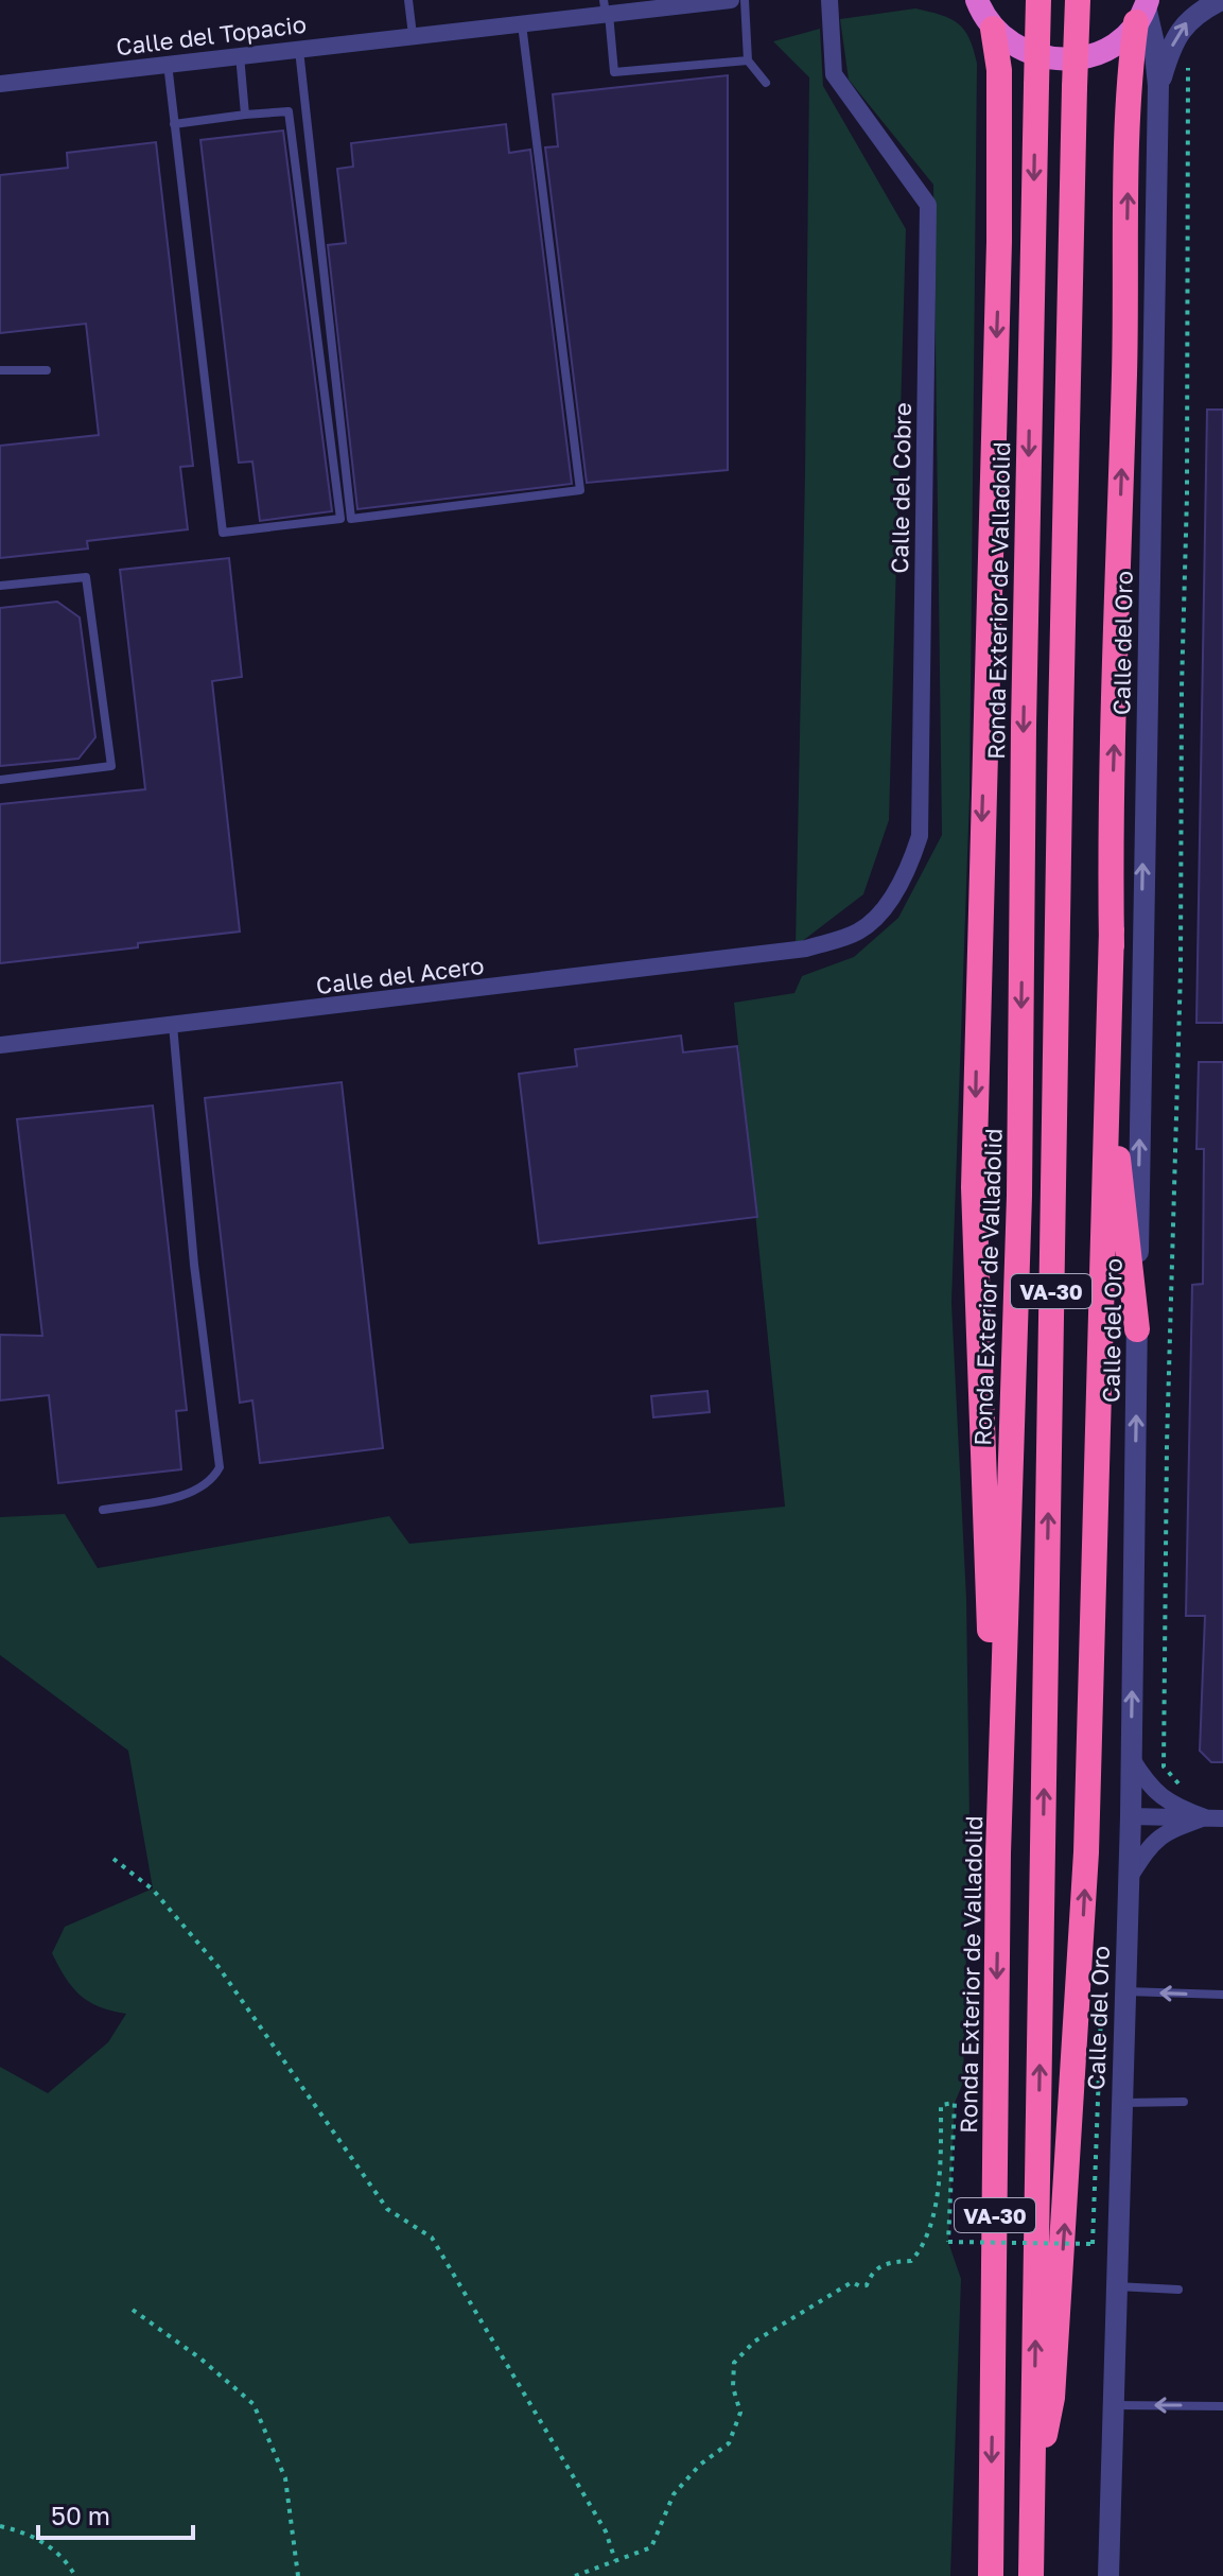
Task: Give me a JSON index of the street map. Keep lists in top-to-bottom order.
{
  "streets": {
    "highway": ["Ronda Exterior de Valladolid", "VA-30"],
    "street": [
      "Calle del Topacio",
      "Calle del Cobre",
      "Calle del Oro",
      "Calle del Acero"
    ]
  },
  "crossings": [
    ["Calle del Cobre", "Calle del Acero"]
  ],
  "one_way": ["Calle del Oro"],
  "scale_bar": "50 m"
}
